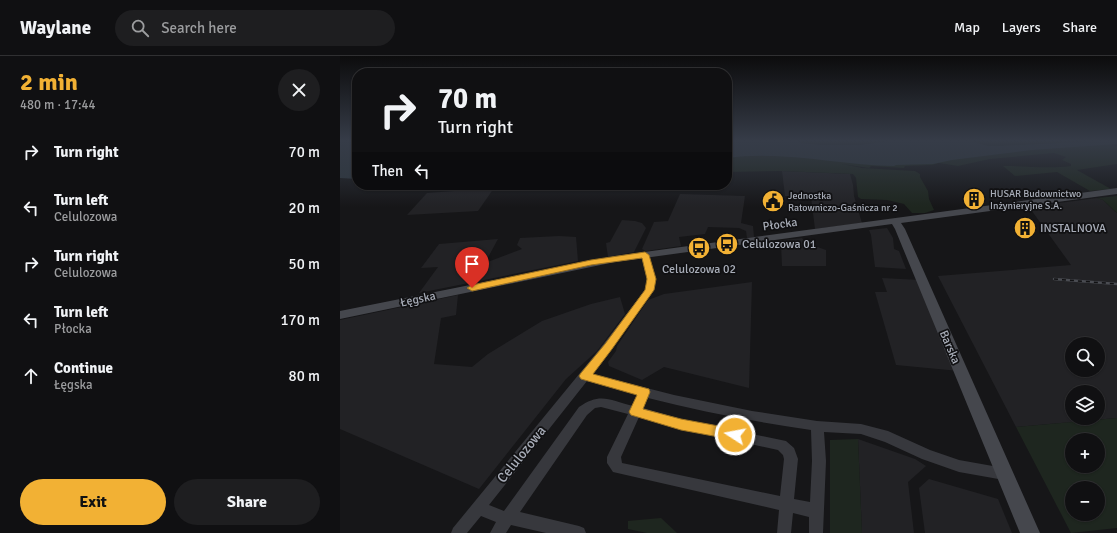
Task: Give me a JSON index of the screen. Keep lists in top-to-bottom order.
{
  "streets": {
    "street": [
      "Płocka",
      "Łęgska",
      "Barska",
      "Celulozowa"
    ]
  },
  "crossings": [
    ["Płocka", "Łęgska"],
    ["Płocka", "Barska"],
    ["Płocka", "Celulozowa"]
  ],
  "places": {
    "building": ["HUSAR Budownictwo Inżynieryjne S.A.", "INSTALNOVA"],
    "public building": ["Jednostka Ratowniczo-Gaśnicza nr 2"],
    "bus stop": ["Celulozowa 01", "Celulozowa 02"]
  },
  "page": {
    "header": "Waylane",
    "search": "Search here",
    "nav": ["Map", "Layers", "Share"],
    "heading": ["2 min", "480 m · 17:44"],
    "turn": ["70 m", "Turn right"],
    "list": [
      {
        "name": "Turn right",
        "value": "70 m"
      },
      {
        "name": "Turn left",
        "note": "Celulozowa",
        "value": "20 m"
      },
      {
        "name": "Turn right",
        "note": "Celulozowa",
        "value": "50 m"
      },
      {
        "name": "Turn left",
        "note": "Płocka",
        "value": "170 m"
      },
      {
        "name": "Continue",
        "note": "Łęgska",
        "value": "80 m"
      }
    ],
    "then": "Then",
    "map_buttons": ["+", "−"],
    "buttons": ["Exit", "Share"]
  }
}
